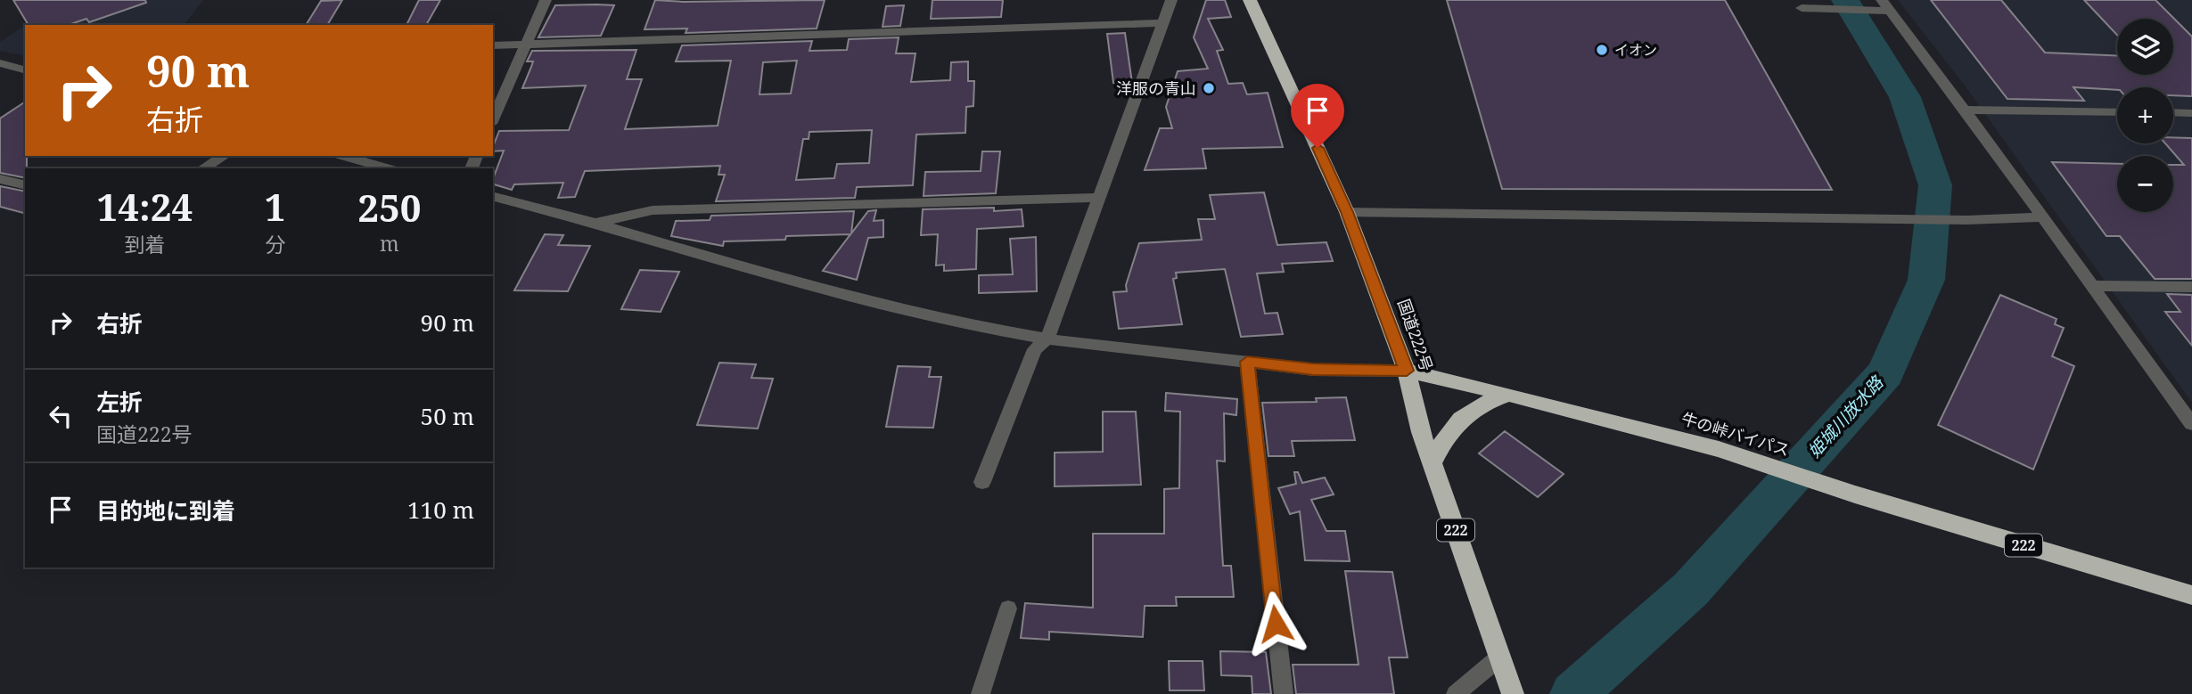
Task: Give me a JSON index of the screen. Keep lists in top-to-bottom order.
{
  "streets": {
    "highway": ["国道222号", "牛の峠バイパス", "222"]
  },
  "crossings": [
    ["国道222号", "牛の峠バイパス"]
  ],
  "water": ["姫城川放水路"],
  "places": ["イオン", "洋服の青山"],
  "page": {
    "map_buttons": ["+", "−"],
    "turn": ["90 m", "右折"],
    "eta": [
      "14:24",
      "到着",
      "1",
      "分",
      "250",
      "m"
    ],
    "list": [
      {
        "name": "右折",
        "value": "90 m"
      },
      {
        "name": "左折",
        "note": "国道222号",
        "value": "50 m"
      },
      {
        "name": "目的地に到着",
        "value": "110 m"
      }
    ]
  }
}
